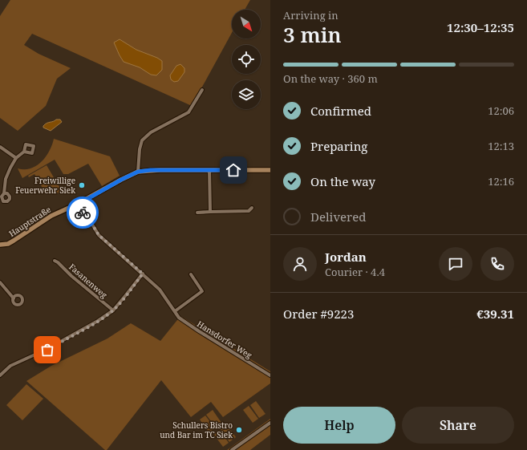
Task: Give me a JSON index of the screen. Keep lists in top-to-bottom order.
{
  "streets": {
    "street": ["Hauptstraße", "Fasanenweg", "Hansdorfer Weg"]
  },
  "crossings": [
    ["Hauptstraße", "Hansdorfer Weg"]
  ],
  "places": ["Freiwillige Feuerwehr Siek", "Schullers Bistro und Bar im TC Siek"],
  "north": "bottom right",
  "page": {
    "heading": ["3 min", "Arriving in", "12:30–12:35"],
    "panel": [
      "Jordan",
      "Courier · 4.4",
      "Order #9223",
      "€39.31"
    ],
    "bar": "On the way · 360 m",
    "list": [
      ["Confirmed", "12:06"],
      ["Preparing", "12:13"],
      ["On the way", "12:16"],
      "Delivered"
    ],
    "buttons": ["Help", "Share"]
  }
}
